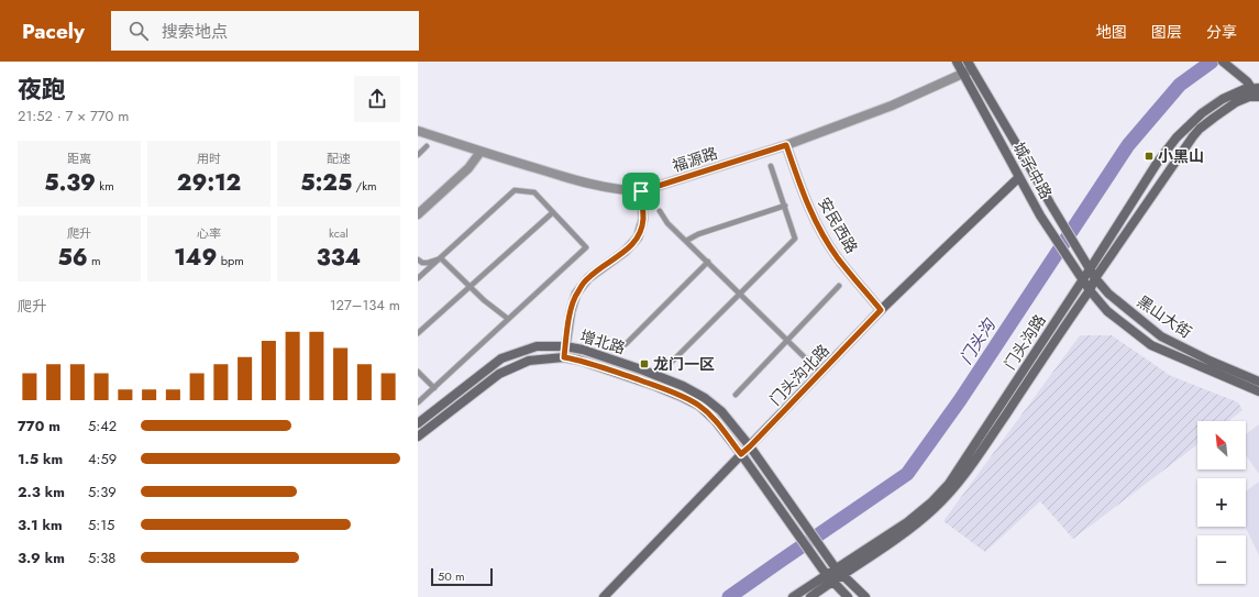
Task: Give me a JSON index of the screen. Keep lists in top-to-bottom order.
{
  "streets": {
    "street": [
      "福源路",
      "城子中路",
      "安民西路",
      "黑山大街",
      "增北路",
      "门头沟路",
      "门头沟北路"
    ]
  },
  "crossings": [
    ["福源路", "城子中路"],
    ["福源路", "安民西路"],
    ["城子中路", "黑山大街"],
    ["城子中路", "门头沟路"],
    ["城子中路", "门头沟北路"],
    ["安民西路", "门头沟北路"],
    ["黑山大街", "门头沟路"],
    ["增北路", "门头沟路"],
    ["增北路", "门头沟北路"]
  ],
  "water": ["门头沟"],
  "places": {
    "transit": ["小黑山", "龙门一区"]
  },
  "scale_bar": "50 m",
  "north": "top left",
  "page": {
    "header": "Pacely",
    "search": "搜索地点",
    "nav": ["地图", "图层", "分享"],
    "heading": ["夜跑", "21:52 · 7 × 770 m"],
    "stats": [
      ["距离", "5.39 km"],
      ["用时", "29:12"],
      ["配速", "5:25 /km"],
      ["爬升", "56 m"],
      ["心率", "149 bpm"],
      ["kcal", "334"]
    ],
    "chart": ["爬升", "127–134 m"],
    "list": [
      {
        "name": "770 m",
        "note": "5:42"
      },
      {
        "name": "1.5 km",
        "note": "4:59"
      },
      {
        "name": "2.3 km",
        "note": "5:39"
      },
      {
        "name": "3.1 km",
        "note": "5:15"
      },
      {
        "name": "3.9 km",
        "note": "5:38"
      }
    ],
    "map_buttons": ["+", "−"],
    "scale": "50 m"
  }
}
